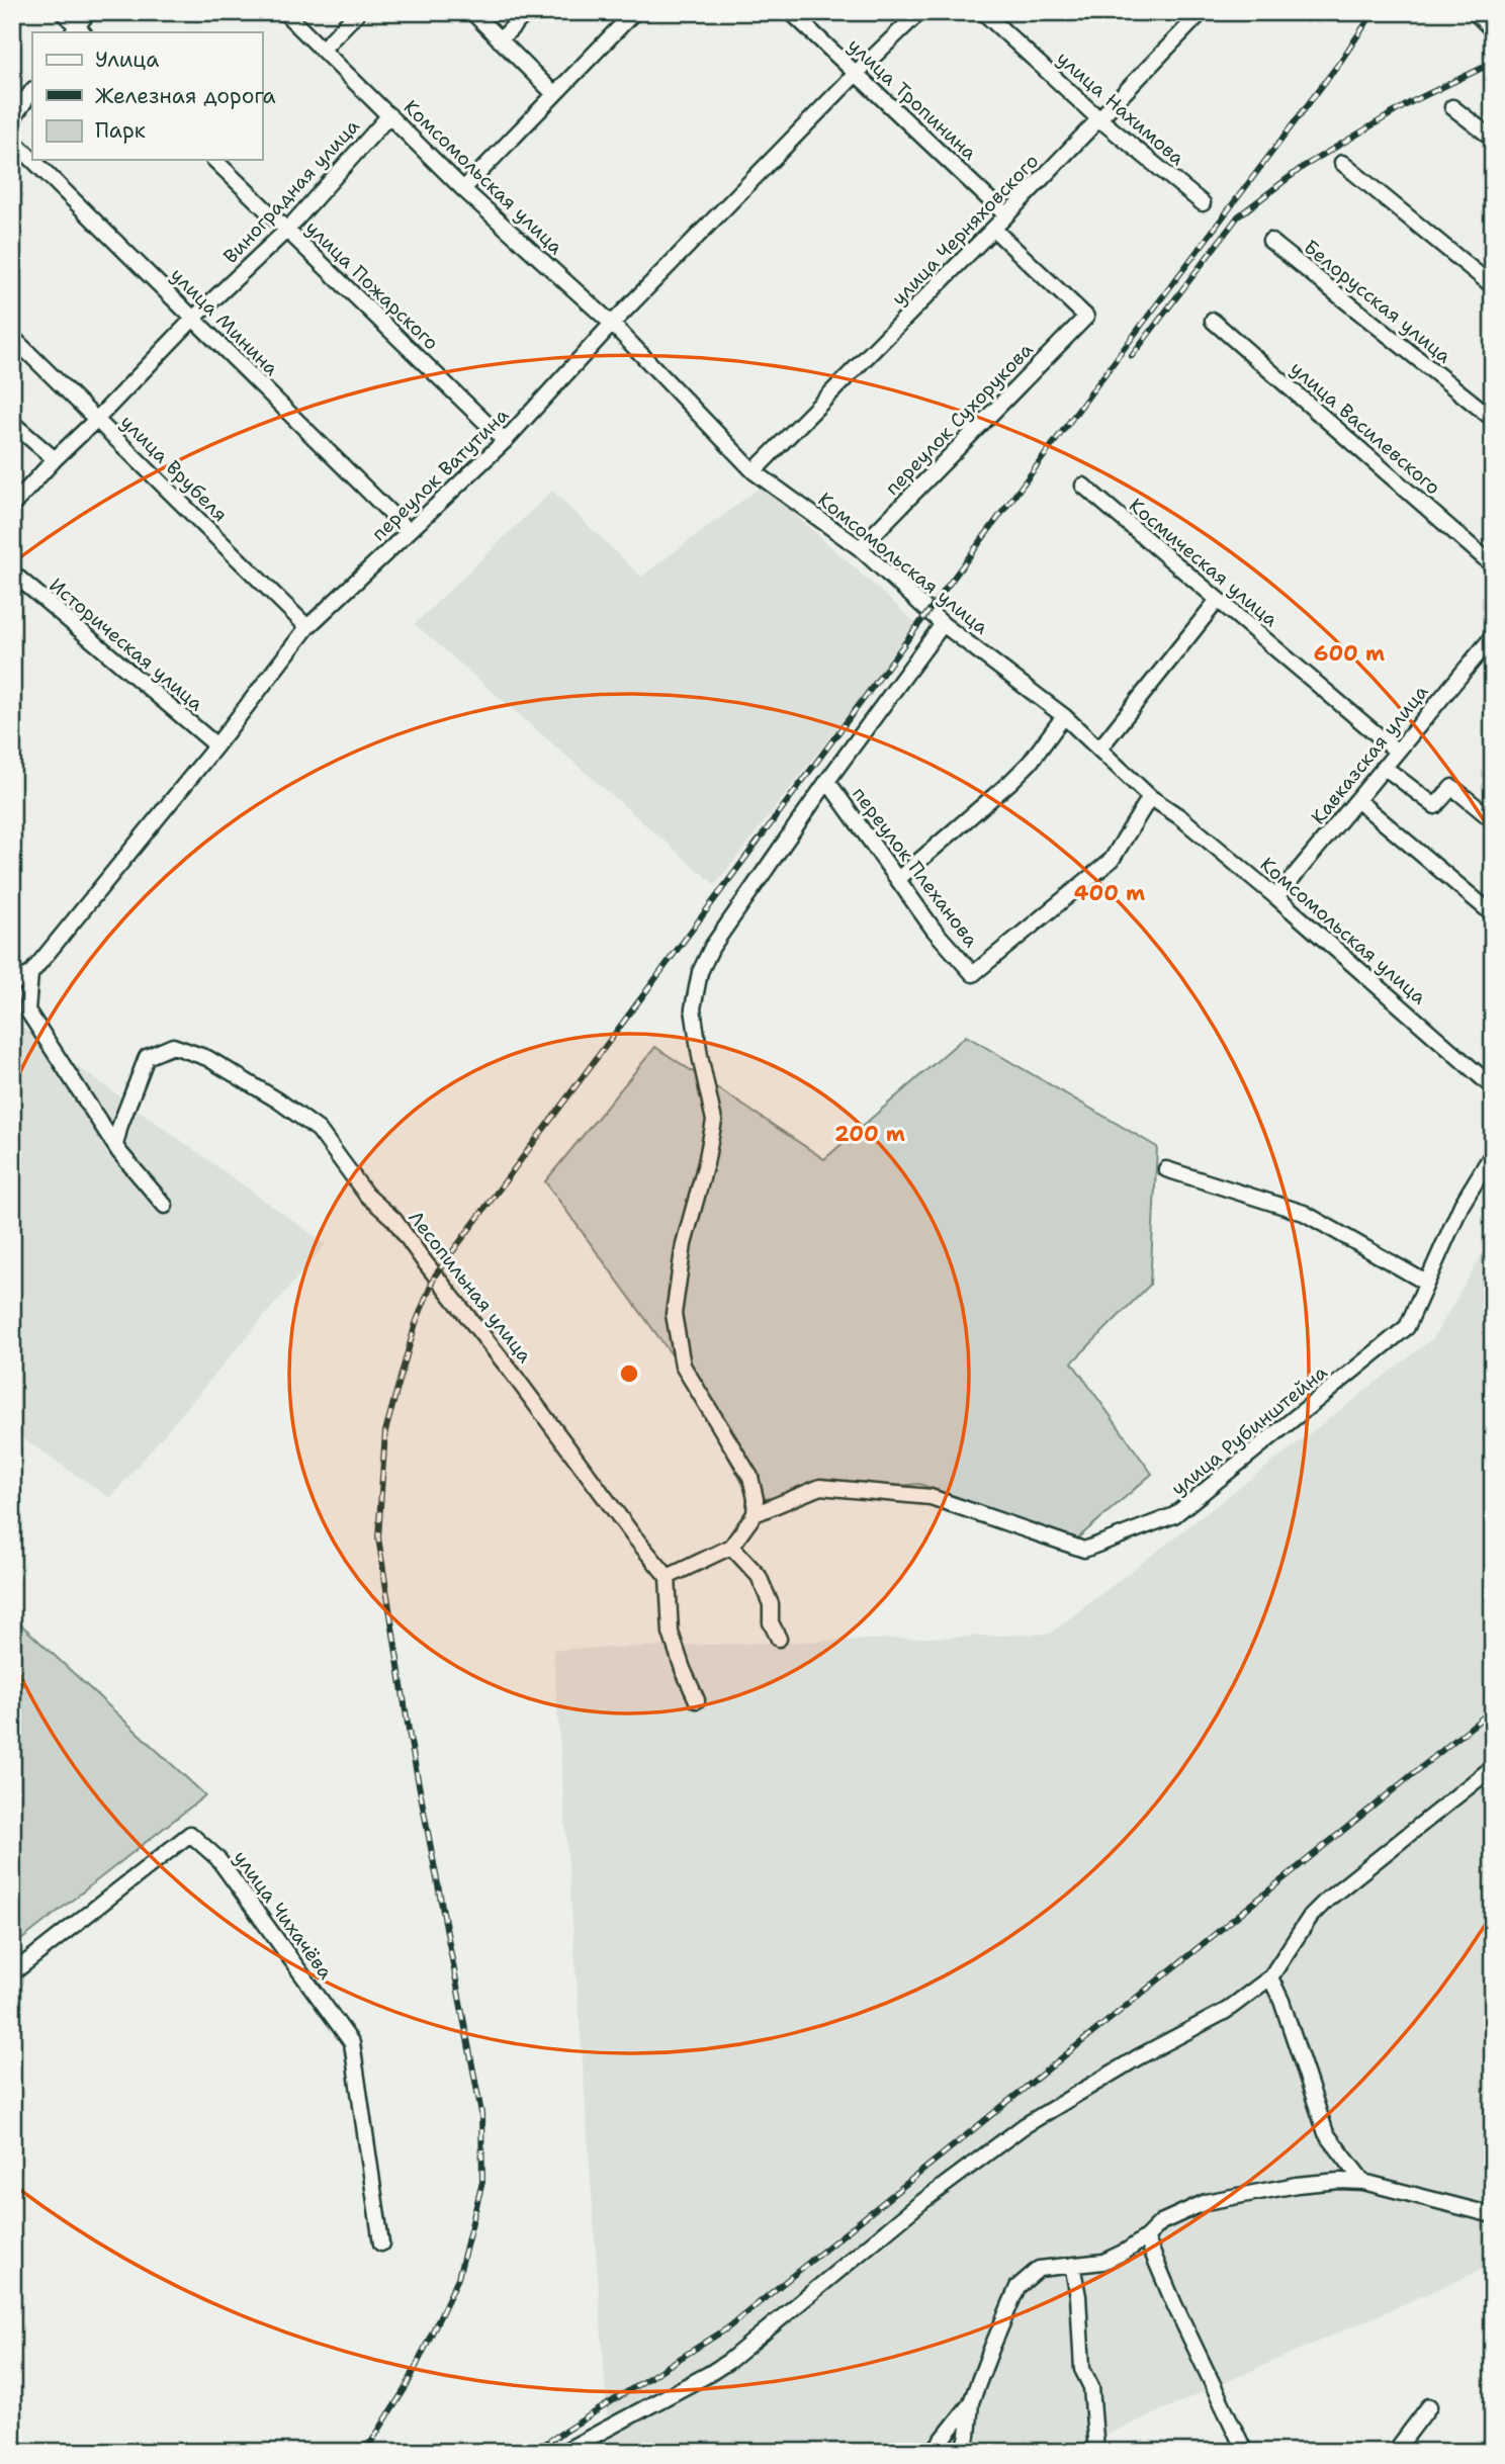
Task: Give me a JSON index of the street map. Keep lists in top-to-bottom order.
{
  "streets": {
    "street": [
      "улица Тропинина",
      "улица Нахимова",
      "Комсомольская улица",
      "Виноградная улица",
      "улица Черняховского",
      "улица Пожарского",
      "Белорусская улица",
      "улица Минина",
      "переулок Сухорукова",
      "улица Василевского",
      "улица Врубеля",
      "переулок Ватутина",
      "Космическая улица",
      "Историческая улица",
      "Кавказская улица",
      "переулок Плеханова",
      "Лесопильная улица",
      "улица Рубинштейна",
      "улица Чихачёва"
    ]
  },
  "crossings": [
    ["улица Тропинина", "улица Черняховского"],
    ["улица Тропинина", "переулок Ватутина"],
    ["улица Нахимова", "улица Черняховского"],
    ["Комсомольская улица", "Виноградная улица"],
    ["Комсомольская улица", "улица Черняховского"],
    ["Комсомольская улица", "переулок Сухорукова"],
    ["Комсомольская улица", "переулок Ватутина"],
    ["Комсомольская улица", "Кавказская улица"],
    ["Комсомольская улица", "переулок Плеханова"],
    ["Виноградная улица", "улица Пожарского"],
    ["Виноградная улица", "улица Минина"],
    ["Виноградная улица", "улица Врубеля"],
    ["улица Черняховского", "переулок Сухорукова"],
    ["улица Пожарского", "переулок Ватутина"],
    ["улица Минина", "переулок Ватутина"],
    ["улица Врубеля", "переулок Ватутина"],
    ["переулок Ватутина", "Историческая улица"],
    ["Космическая улица", "Кавказская улица"]
  ],
  "legend": ["Улица", "Железная дорога", "Парк"],
  "rings": ["600 m", "400 m", "200 m"]
}
